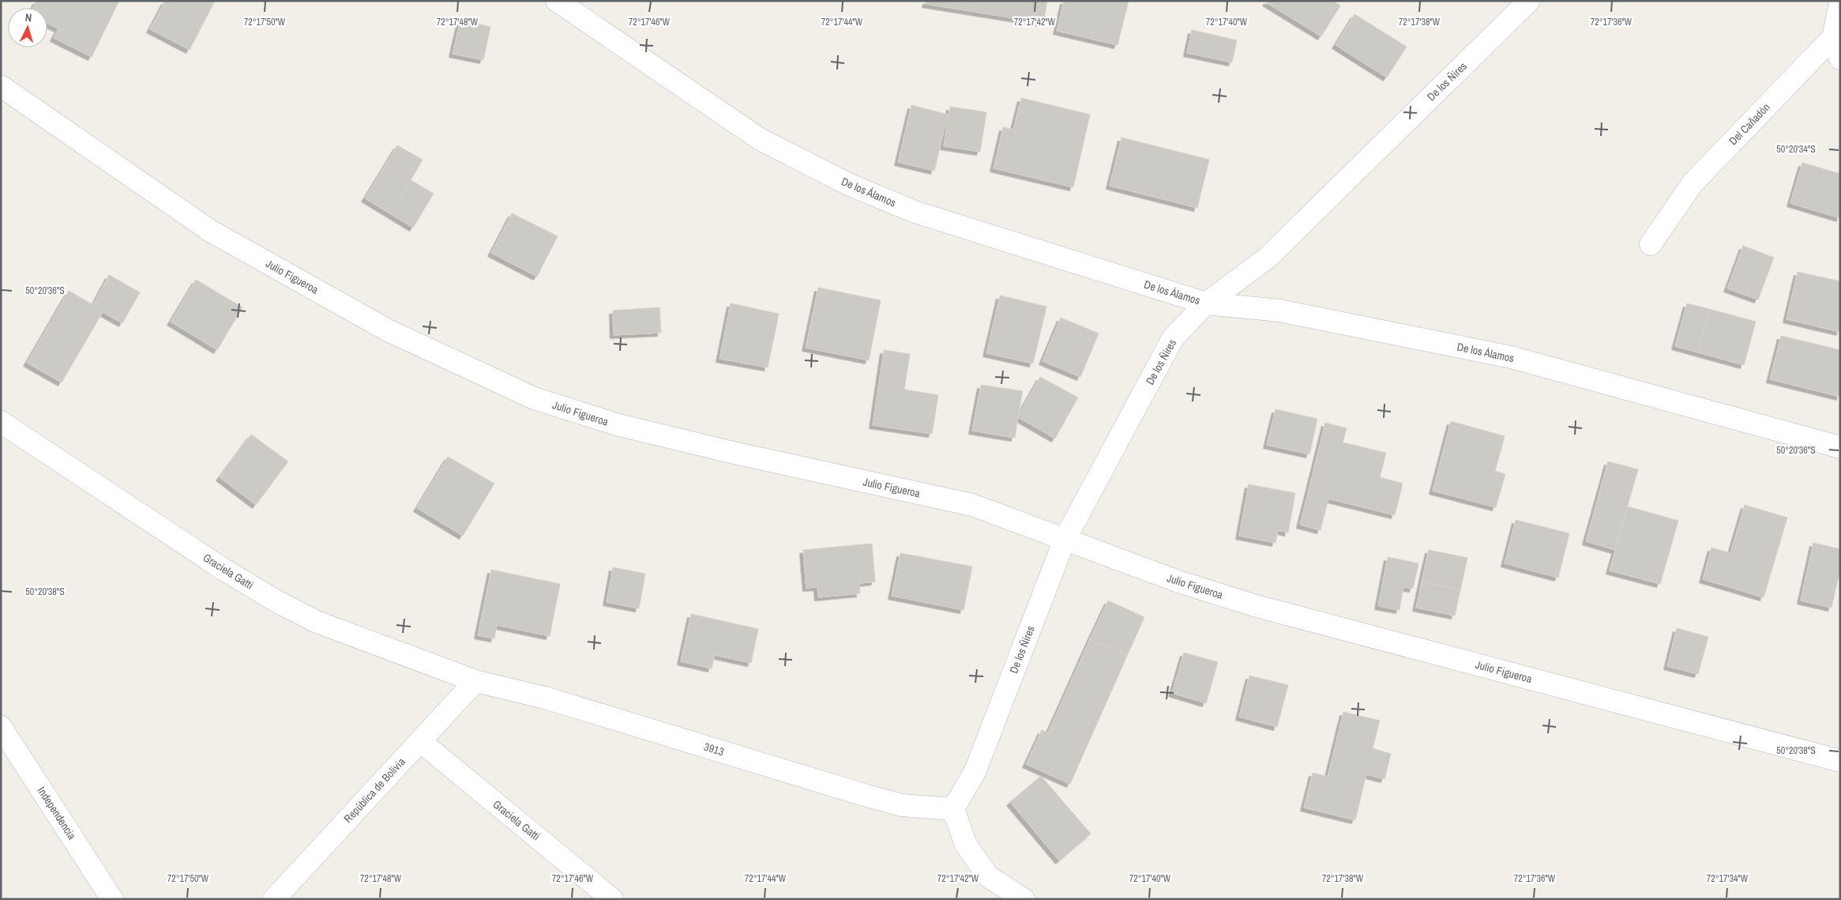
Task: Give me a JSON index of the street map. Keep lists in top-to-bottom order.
{
  "streets": {
    "street": [
      "De los Ñires",
      "Del Cañadón",
      "De los Álamos",
      "Julio Figueroa",
      "Graciela Gatti",
      "3913",
      "República de Bolivia",
      "Independencia"
    ]
  },
  "crossings": [
    ["De los Ñires", "De los Álamos"],
    ["De los Ñires", "Julio Figueroa"],
    ["De los Ñires", "3913"],
    ["Graciela Gatti", "3913"],
    ["Graciela Gatti", "República de Bolivia"],
    ["3913", "República de Bolivia"]
  ],
  "north": "top",
  "coordinates": [
    "72°17'50\"W",
    "72°17'48\"W",
    "72°17'46\"W",
    "72°17'44\"W",
    "72°17'42\"W",
    "72°17'40\"W",
    "72°17'38\"W",
    "72°17'36\"W",
    "50°20'34\"S",
    "50°20'36\"S",
    "50°20'38\"S",
    "72°17'34\"W"
  ]
}
